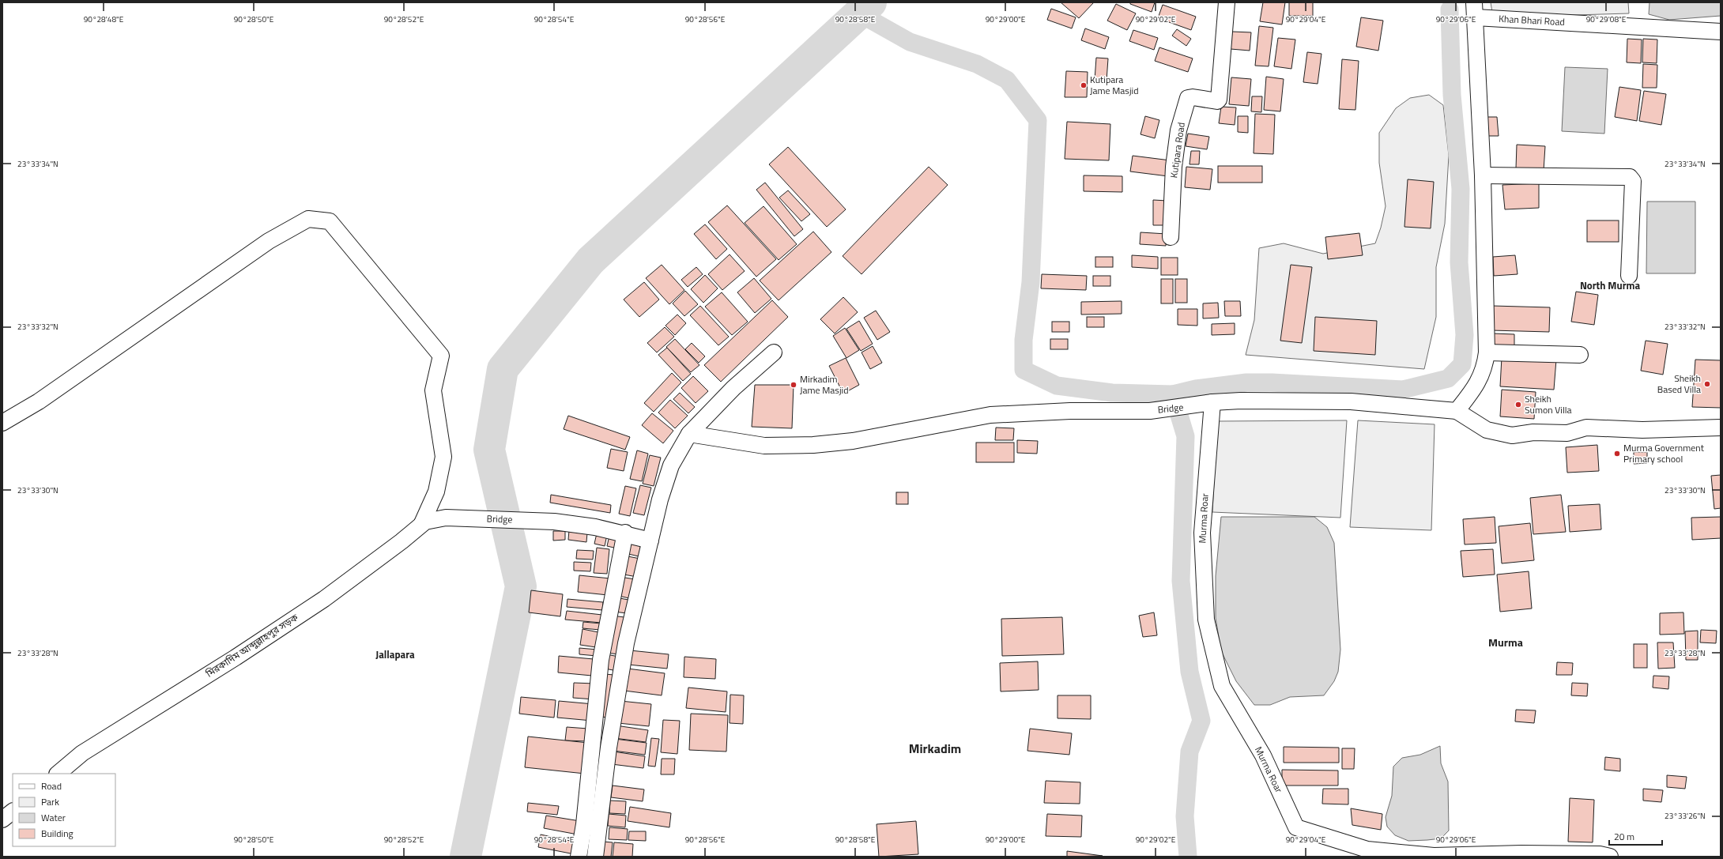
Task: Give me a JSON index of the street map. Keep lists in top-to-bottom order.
{
  "streets": {
    "street": [
      "Khan Bhari Road",
      "Kutipara Road",
      "Bridge",
      "Murma Roar",
      "মিরকাদিম আব্দুল্লাহপুর সড়ক"
    ]
  },
  "crossings": [
    ["Bridge", "Murma Roar"],
    ["Bridge", "মিরকাদিম আব্দুল্লাহপুর সড়ক"]
  ],
  "districts": [
    "North Murma",
    "Murma",
    "Jallapara",
    "Mirkadim"
  ],
  "places": [
    "Kutipara Jame Masjid",
    "Sheikh Based Villa",
    "Mirkadim Jame Masjid",
    "Sheikh Sumon Villa",
    "Murma Government Primary school"
  ],
  "legend": [
    "Road",
    "Park",
    "Water",
    "Building"
  ],
  "scale_bar": "20 m",
  "coordinates": [
    "90°28'48\"E",
    "90°28'50\"E",
    "90°28'52\"E",
    "90°28'54\"E",
    "90°28'56\"E",
    "90°28'58\"E",
    "90°29'00\"E",
    "90°29'02\"E",
    "90°29'04\"E",
    "90°29'06\"E",
    "90°29'08\"E",
    "23°33'34\"N",
    "23°33'32\"N",
    "23°33'30\"N",
    "23°33'28\"N",
    "23°33'26\"N"
  ]
}
